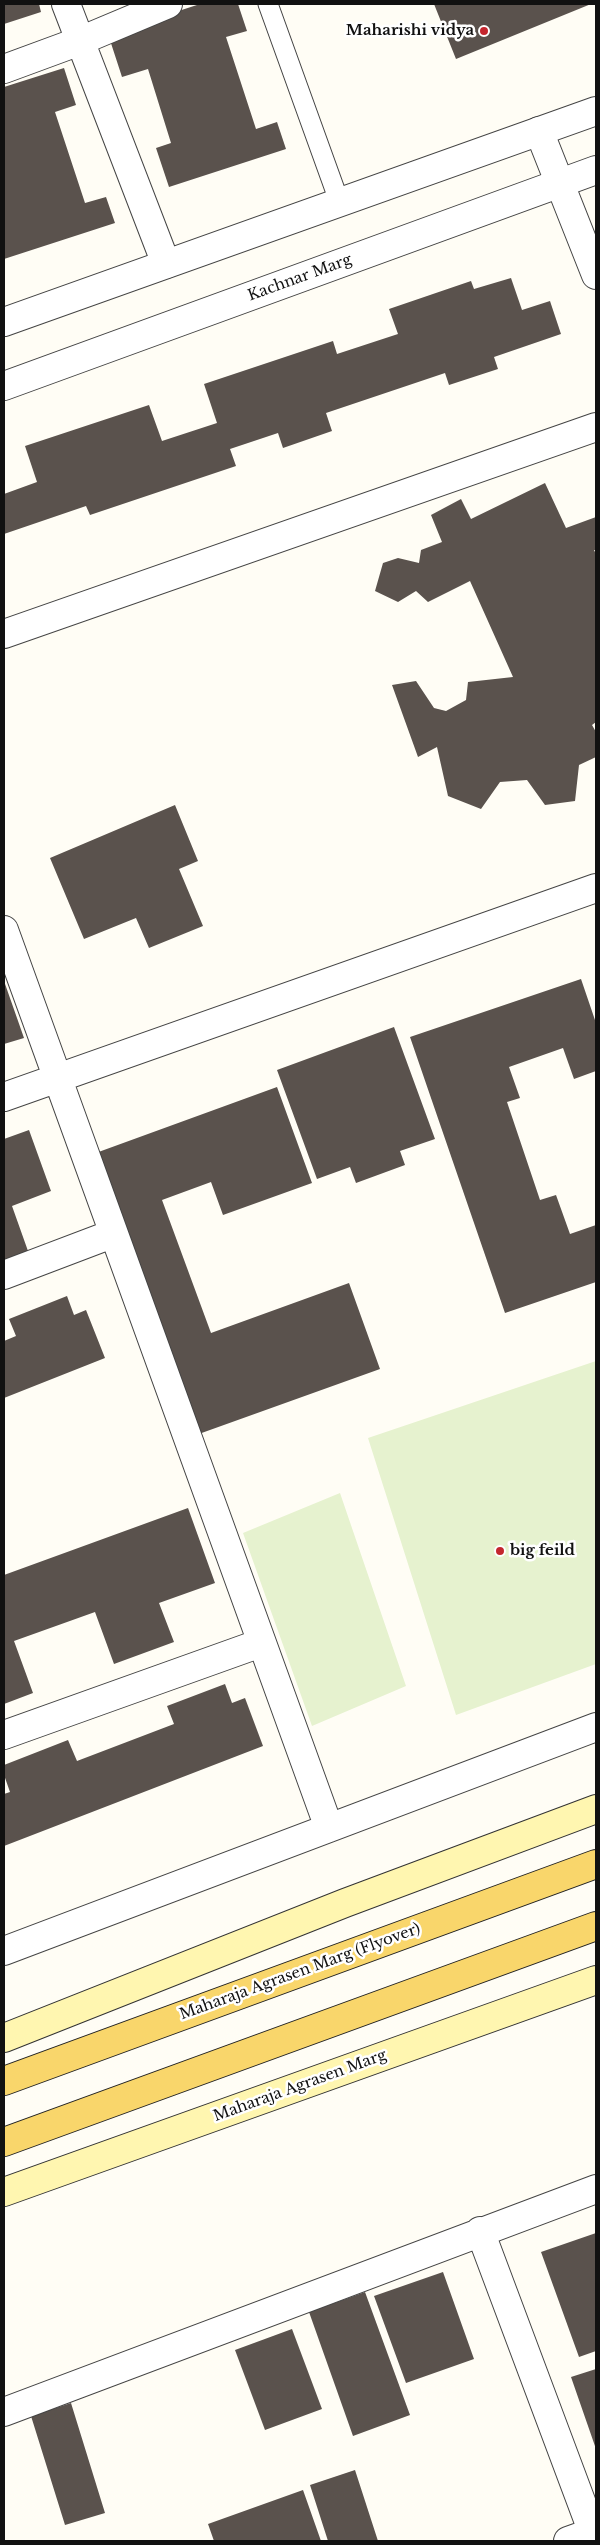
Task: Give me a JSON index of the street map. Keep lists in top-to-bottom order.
{
  "streets": {
    "main road": ["Maharaja Agrasen Marg (Flyover)", "Maharaja Agrasen Marg"],
    "street": ["Kachnar Marg"]
  },
  "places": ["Maharishi vidya", "big feild"]
}
